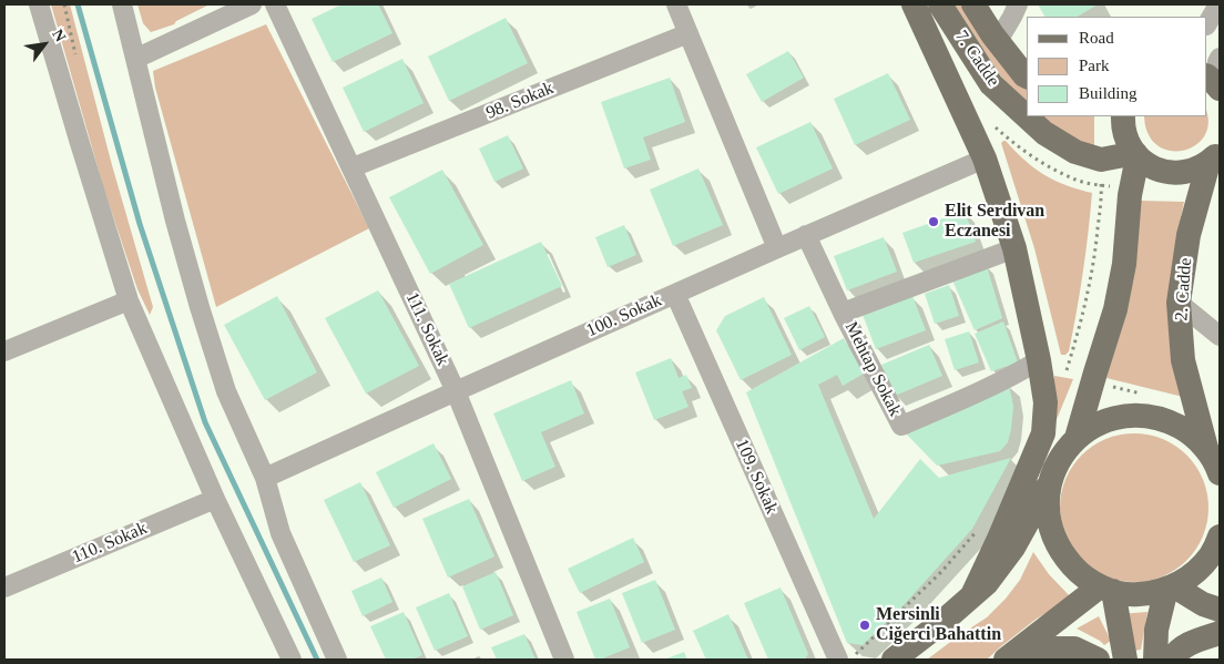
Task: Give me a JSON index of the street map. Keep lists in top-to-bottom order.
{
  "streets": {
    "main road": ["7. Cadde", "2. Cadde"],
    "street": [
      "98. Sokak",
      "100. Sokak",
      "111. Sokak",
      "Mehtap Sokak",
      "109. Sokak",
      "110. Sokak"
    ]
  },
  "crossings": [
    ["98. Sokak", "111. Sokak"],
    ["100. Sokak", "111. Sokak"],
    ["100. Sokak", "Mehtap Sokak"],
    ["100. Sokak", "109. Sokak"]
  ],
  "places": ["Elit Serdivan Eczanesi", "Mersinli Ciğerci Bahattin"],
  "legend": ["Road", "Park", "Building"],
  "north": "top right"
}
